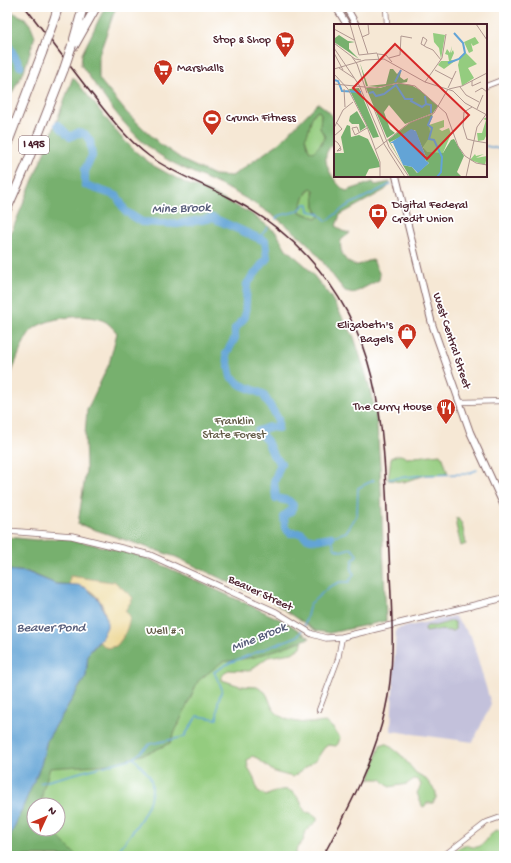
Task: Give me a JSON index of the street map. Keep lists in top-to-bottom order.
{
  "streets": {
    "highway": ["I 495"],
    "main road": ["West Central Street"],
    "street": ["Beaver Street"]
  },
  "water": ["Mine Brook", "Beaver Pond"],
  "parks": ["Franklin State Forest", "Well # 1"],
  "places": {
    "supermarket": ["Stop & Shop", "Marshalls"],
    "sports": ["Crunch Fitness"],
    "bank": ["Digital Federal Credit Union"],
    "shop": ["Elizabeth's Bagels"],
    "restaurant": ["The Curry House"]
  },
  "north": "top right"
}
